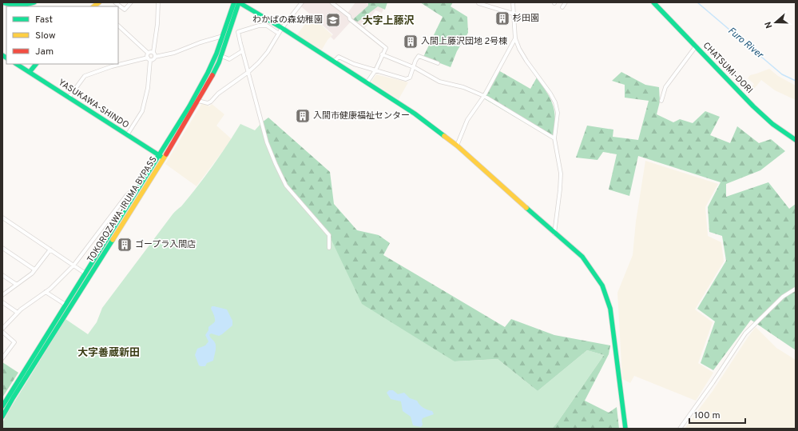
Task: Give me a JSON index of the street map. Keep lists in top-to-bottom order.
{
  "streets": {
    "main road": ["CHATSUMI-DORI", "YASUKAWA-SHINDO", "TOKOROZAWA-IRUMA BYPASS"]
  },
  "crossings": [
    ["YASUKAWA-SHINDO", "TOKOROZAWA-IRUMA BYPASS"]
  ],
  "districts": ["大字上藤沢", "大字善蔵新田"],
  "water": ["Furo River"],
  "places": {
    "building": [
      "杉田園",
      "入間上藤沢団地 2号棟",
      "入間市健康福祉センター",
      "ゴープラ入間店"
    ],
    "school or university": ["わかばの森幼稚園"]
  },
  "legend": ["Fast", "Slow", "Jam"],
  "scale_bar": "100 m",
  "north": "left"
}
